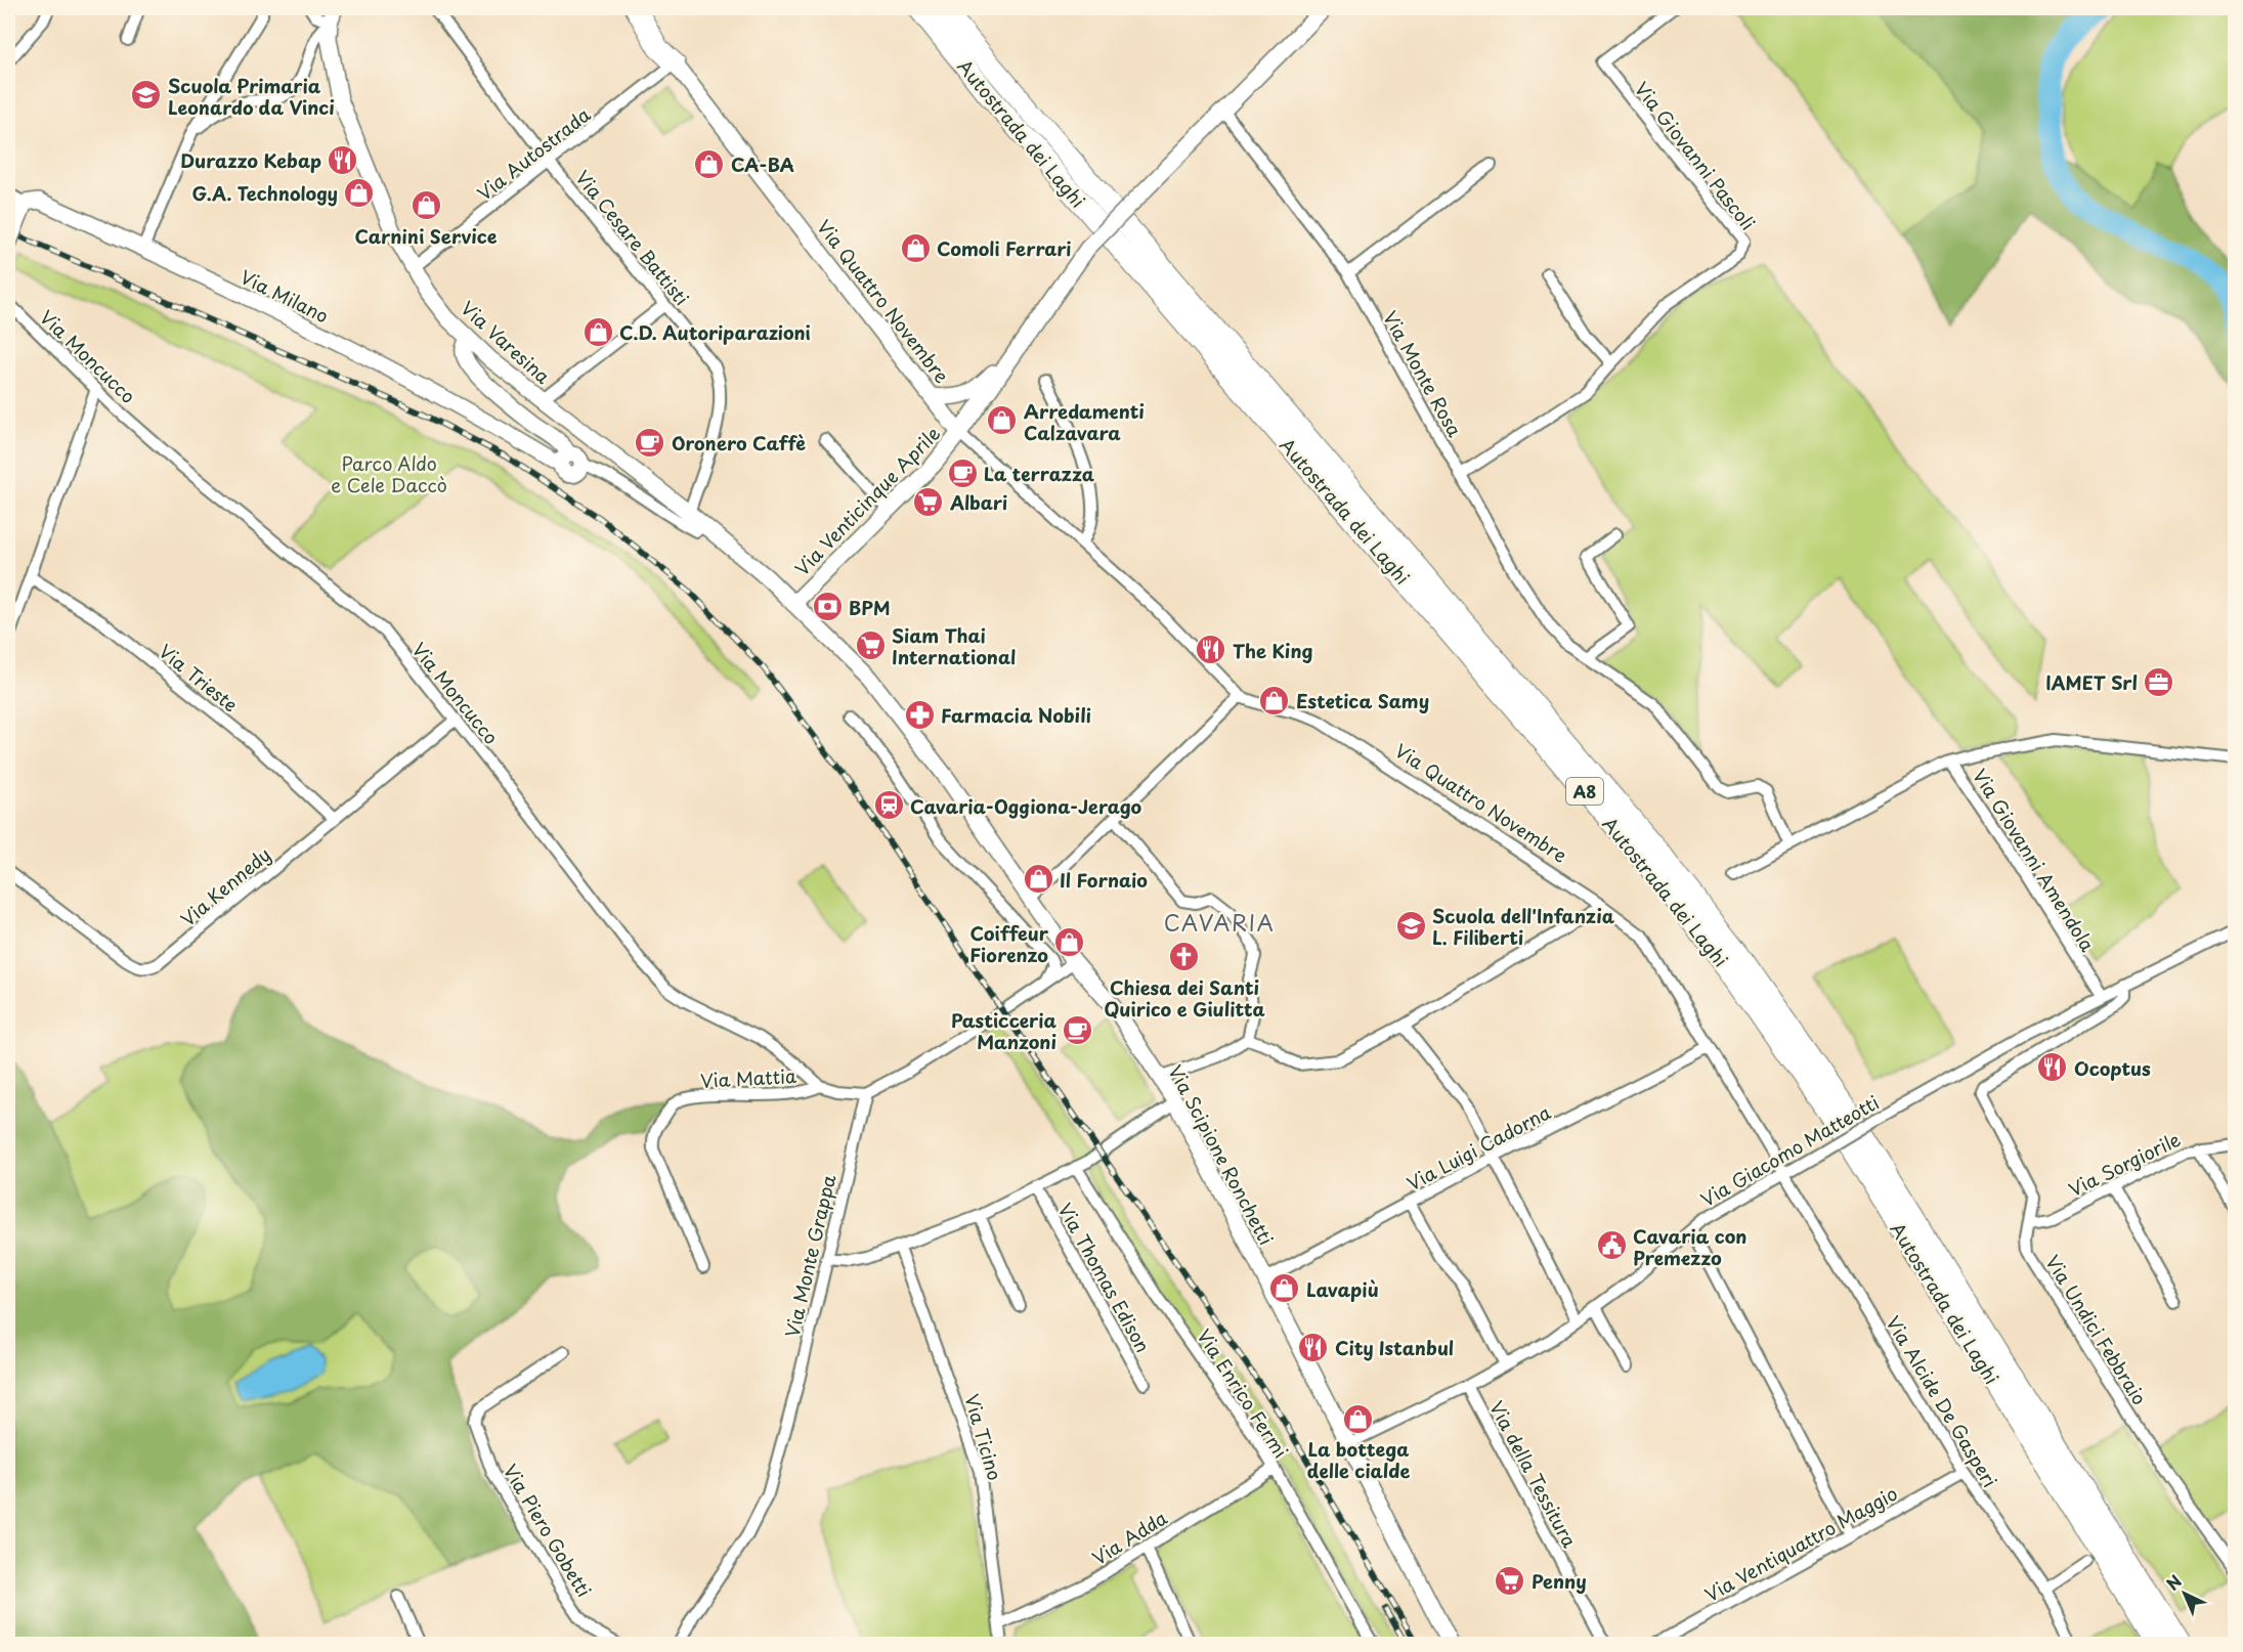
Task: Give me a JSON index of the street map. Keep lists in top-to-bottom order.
{
  "streets": {
    "highway": ["Autostrada dei Laghi", "A8"],
    "main road": [
      "Via Milano",
      "Via Quattro Novembre",
      "Via Varesina",
      "Via Venticinque Aprile",
      "Via Scipione Ronchetti"
    ],
    "street": [
      "Via Autostrada",
      "Via Giovanni Pascoli",
      "Via Cesare Battisti",
      "Via Moncucco",
      "Via Monte Rosa",
      "Via Trieste",
      "Via Giovanni Amendola",
      "Via Kennedy",
      "Via Mattia",
      "Via Luigi Cadorna",
      "Via Giacomo Matteotti",
      "Via Sorgiorile",
      "Via Monte Grappa",
      "Via Thomas Edison",
      "Via Undici Febbraio",
      "Via Enrico Fermi",
      "Via Alcide De Gasperi",
      "Via Ticino",
      "Via della Tessitura",
      "Via Piero Gobetti",
      "Via Adda",
      "Via Ventiquattro Maggio"
    ]
  },
  "crossings": [
    ["Via Autostrada", "Via Cesare Battisti"],
    ["Via Autostrada", "Via Quattro Novembre"],
    ["Via Autostrada", "Via Varesina"],
    ["Via Giovanni Pascoli", "Via Monte Rosa"],
    ["Via Cesare Battisti", "Via Varesina"],
    ["Via Cesare Battisti", "Via Scipione Ronchetti"],
    ["Via Milano", "Via Varesina"],
    ["Via Quattro Novembre", "Via Venticinque Aprile"],
    ["Via Quattro Novembre", "Via Luigi Cadorna"],
    ["Via Quattro Novembre", "Via Giacomo Matteotti"],
    ["Via Quattro Novembre", "Via Alcide De Gasperi"],
    ["Via Varesina", "Via Scipione Ronchetti"],
    ["Via Moncucco", "Via Kennedy"],
    ["Via Moncucco", "Via Mattia"],
    ["Via Moncucco", "Via Monte Grappa"],
    ["Via Monte Rosa", "Via Venticinque Aprile"],
    ["Via Monte Rosa", "Via Giovanni Amendola"],
    ["Via Venticinque Aprile", "Via Scipione Ronchetti"],
    ["Via Trieste", "Via Kennedy"],
    ["Via Giovanni Amendola", "Via Giacomo Matteotti"],
    ["Via Luigi Cadorna", "Via Scipione Ronchetti"],
    ["Via Giacomo Matteotti", "Via Scipione Ronchetti"],
    ["Via Giacomo Matteotti", "Via Undici Febbraio"],
    ["Via Giacomo Matteotti", "Via Alcide De Gasperi"],
    ["Via Giacomo Matteotti", "Via della Tessitura"],
    ["Via Sorgiorile", "Via Undici Febbraio"],
    ["Via Enrico Fermi", "Via Adda"],
    ["Via Alcide De Gasperi", "Via Ventiquattro Maggio"],
    ["Via Ticino", "Via Adda"]
  ],
  "districts": ["CAVARIA"],
  "parks": ["Parco Aldo e Cele Daccò"],
  "places": {
    "school or university": ["Scuola Primaria Leonardo da Vinci", "Scuola dell'Infanzia L. Filiberti"],
    "restaurant": [
      "Durazzo Kebap",
      "The King",
      "Ocoptus",
      "City Istanbul"
    ],
    "shop": [
      "CA-BA",
      "G.A. Technology",
      "Carnini Service",
      "Comoli Ferrari",
      "C.D. Autoriparazioni",
      "Arredamenti Calzavara",
      "Estetica Samy",
      "Il Fornaio",
      "Coiffeur Fiorenzo",
      "Lavapiù",
      "La bottega delle cialde"
    ],
    "cafe": ["Oronero Caffè", "La terrazza", "Pasticceria Manzoni"],
    "supermarket": ["Albari", "Siam Thai International", "Penny"],
    "bank": ["BPM"],
    "office": ["IAMET Srl"],
    "pharmacy": ["Farmacia Nobili"],
    "station": ["Cavaria-Oggiona-Jerago"],
    "church": ["Chiesa dei Santi Quirico e Giulitta"],
    "public building": ["Cavaria con Premezzo"]
  },
  "north": "top left"
}
